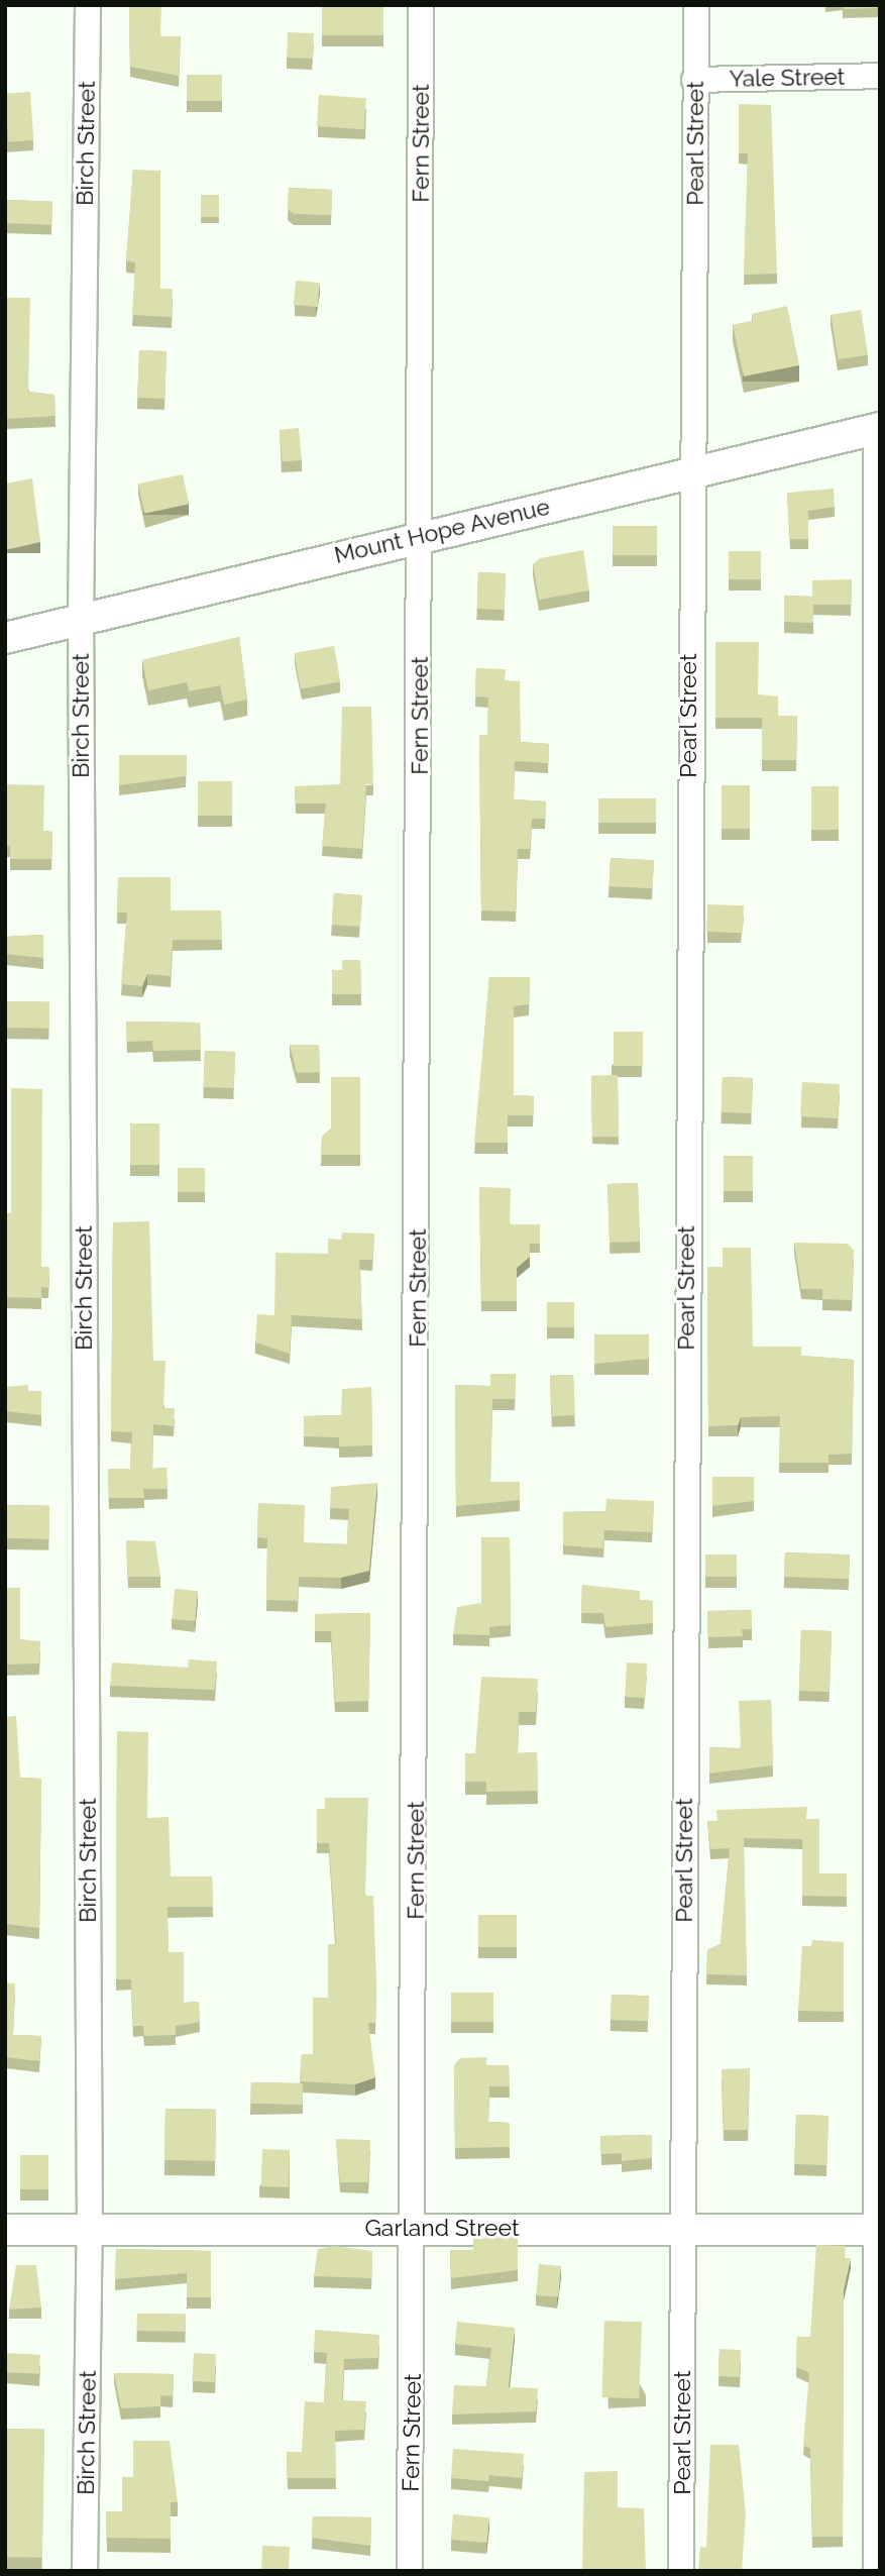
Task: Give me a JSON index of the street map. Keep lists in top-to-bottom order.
{
  "streets": {
    "street": [
      "Yale Street",
      "Birch Street",
      "Fern Street",
      "Pearl Street",
      "Mount Hope Avenue",
      "Garland Street"
    ]
  },
  "crossings": [
    ["Yale Street", "Pearl Street"],
    ["Birch Street", "Mount Hope Avenue"],
    ["Birch Street", "Garland Street"],
    ["Fern Street", "Mount Hope Avenue"],
    ["Fern Street", "Garland Street"],
    ["Pearl Street", "Mount Hope Avenue"],
    ["Pearl Street", "Garland Street"]
  ]
}
